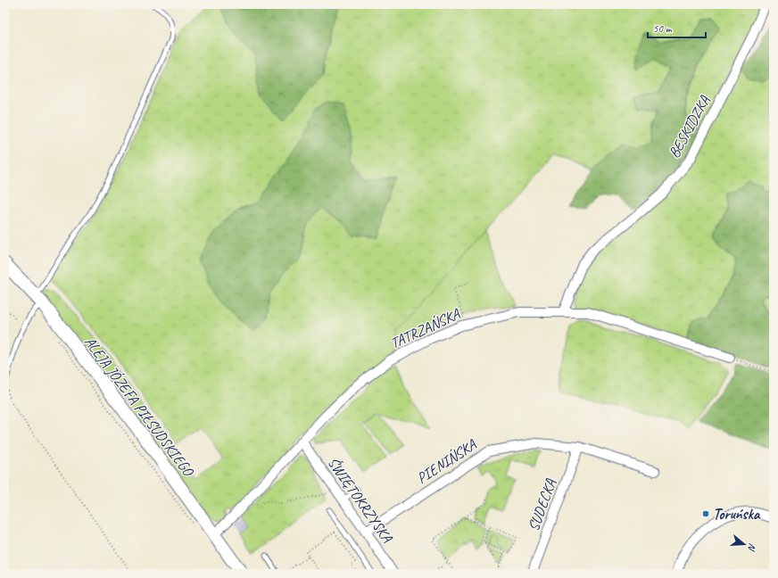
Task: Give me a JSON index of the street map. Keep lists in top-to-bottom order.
{
  "streets": {
    "main road": ["ALEJA JÓZEFA PIŁSUDSKIEGO"],
    "street": [
      "BESKIDZKA",
      "TATRZAŃSKA",
      "PIENIŃSKA",
      "ŚWIĘTOKRZYSKA",
      "SUDECKA"
    ]
  },
  "crossings": [
    ["BESKIDZKA", "TATRZAŃSKA"],
    ["TATRZAŃSKA", "ALEJA JÓZEFA PIŁSUDSKIEGO"],
    ["TATRZAŃSKA", "ŚWIĘTOKRZYSKA"],
    ["PIENIŃSKA", "ŚWIĘTOKRZYSKA"],
    ["PIENIŃSKA", "SUDECKA"]
  ],
  "places": ["Toruńska"],
  "scale_bar": "50 m",
  "north": "right"
}
